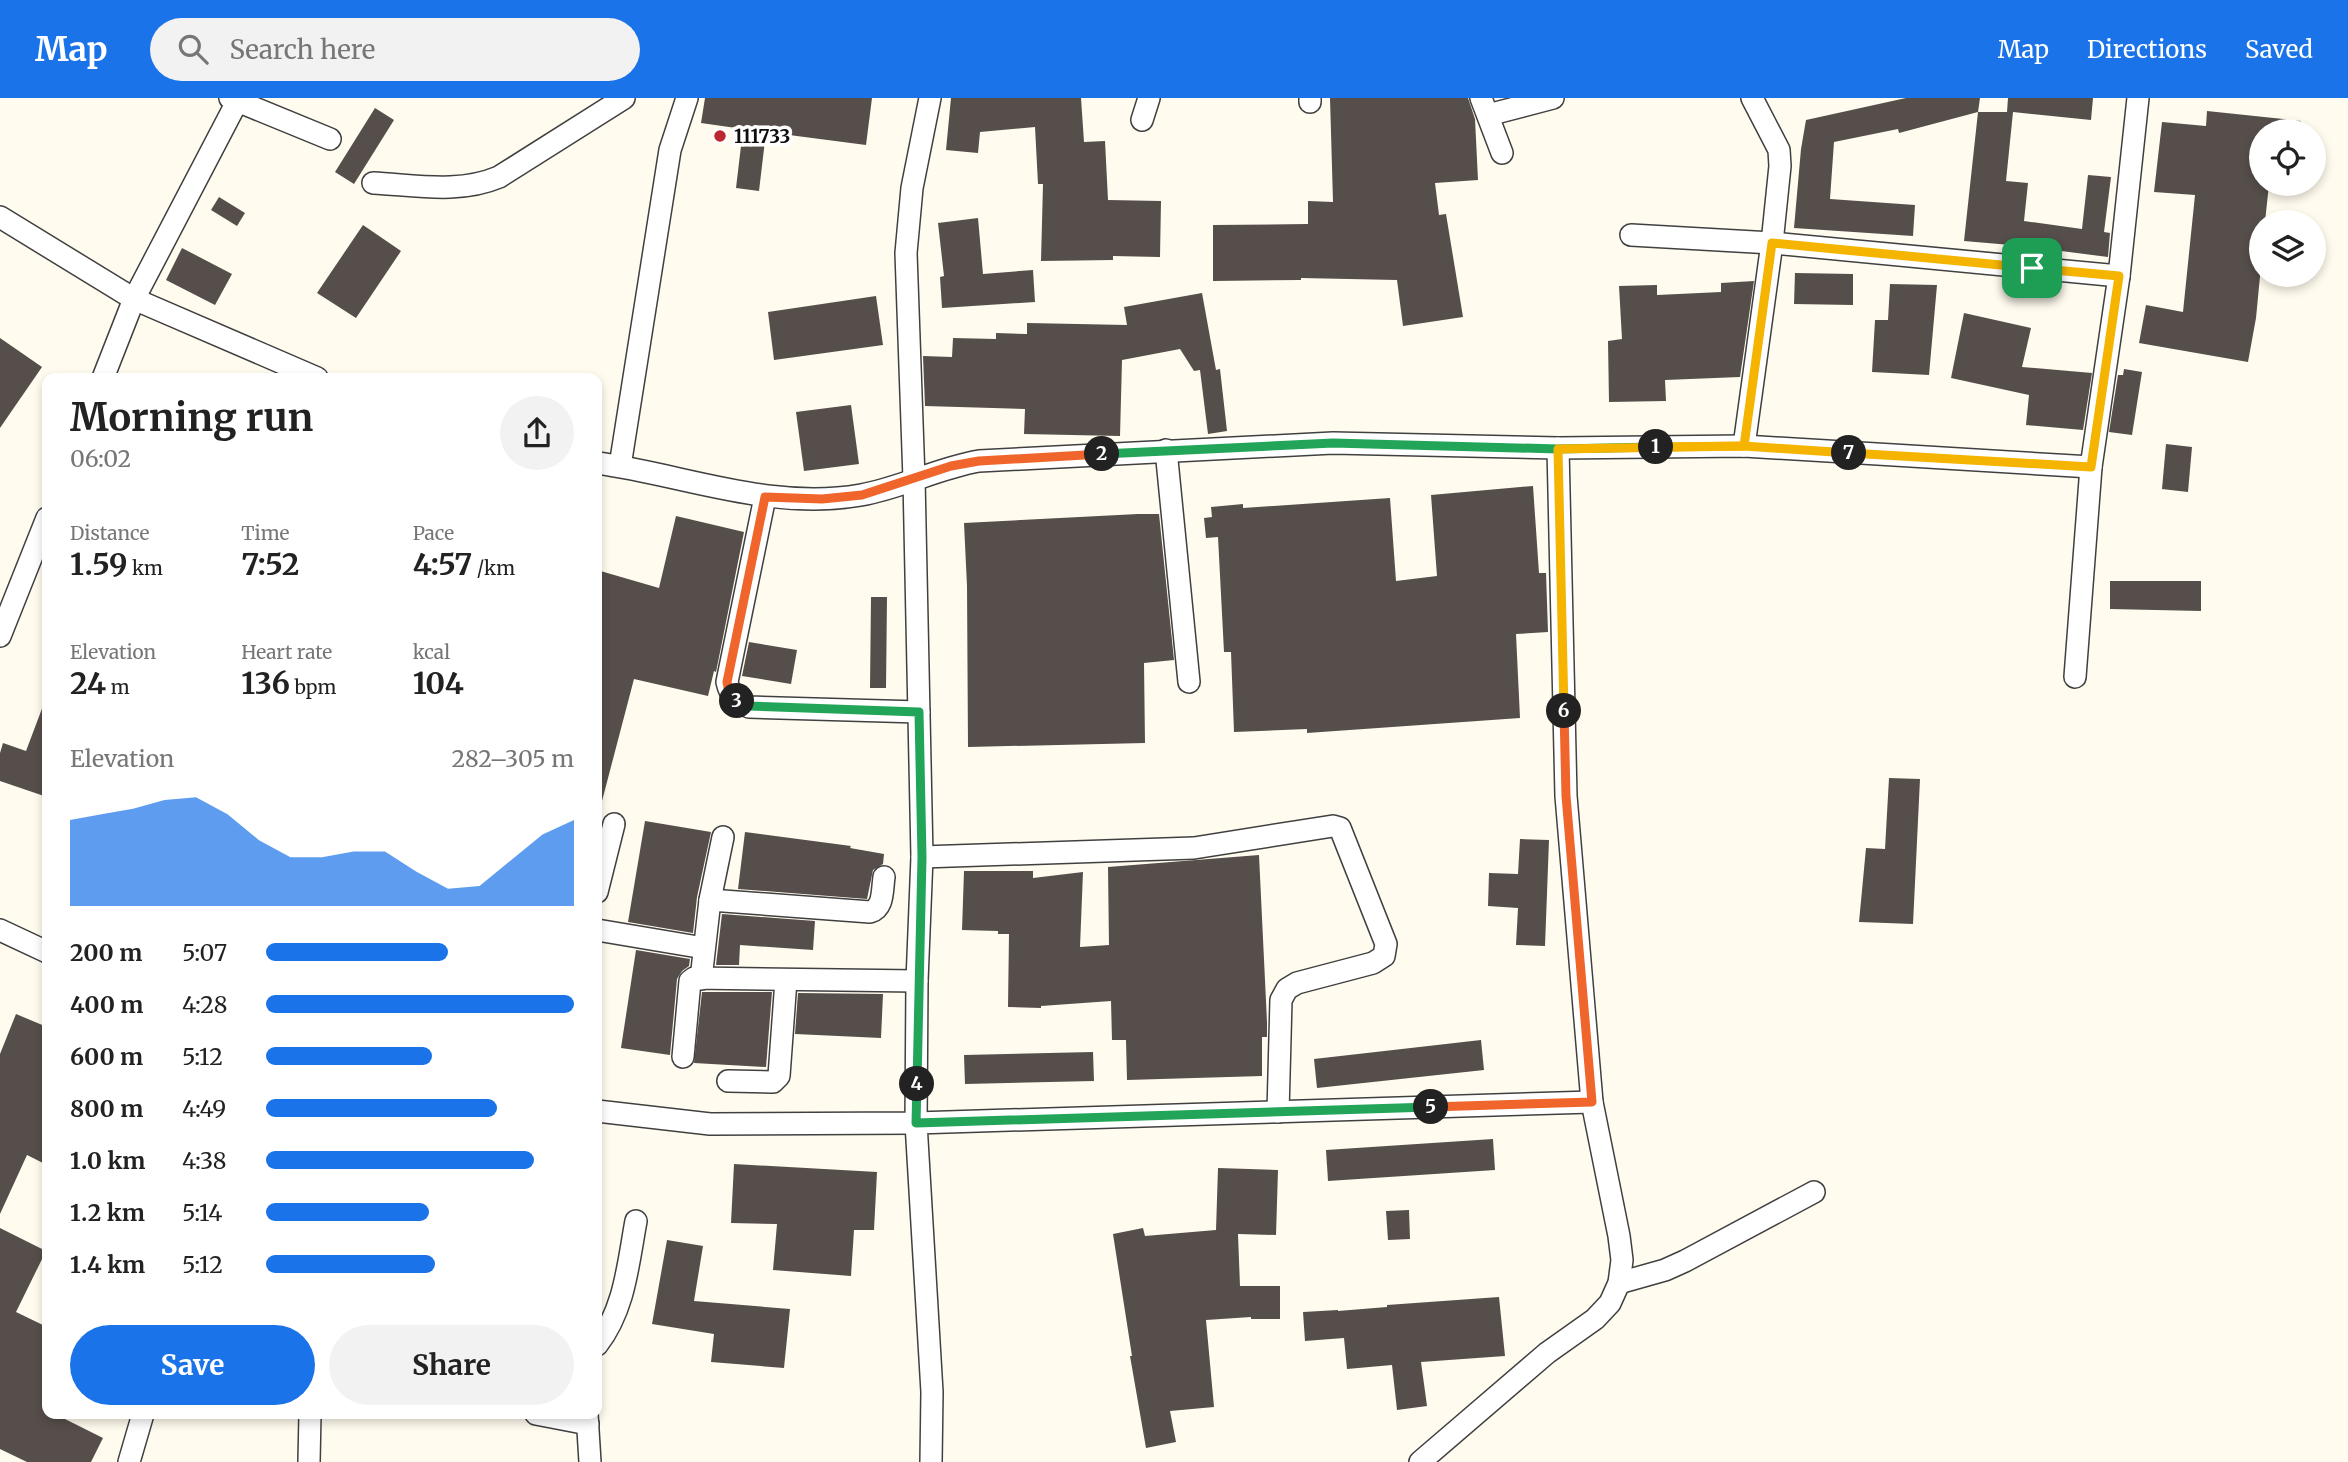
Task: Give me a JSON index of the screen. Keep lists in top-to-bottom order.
{
  "places": ["111733"],
  "page": {
    "header": "Map",
    "search": "Search here",
    "nav": ["Map", "Directions", "Saved"],
    "heading": ["Morning run", "06:02"],
    "pins": [
      "1",
      "7",
      "2",
      "3",
      "6",
      "4",
      "5"
    ],
    "stats": [
      ["Distance", "1.59 km"],
      ["Time", "7:52"],
      ["Pace", "4:57 /km"],
      ["Elevation", "24 m"],
      ["Heart rate", "136 bpm"],
      ["kcal", "104"]
    ],
    "chart": ["Elevation", "282–305 m"],
    "list": [
      {
        "name": "200 m",
        "note": "5:07"
      },
      {
        "name": "400 m",
        "note": "4:28"
      },
      {
        "name": "600 m",
        "note": "5:12"
      },
      {
        "name": "800 m",
        "note": "4:49"
      },
      {
        "name": "1.0 km",
        "note": "4:38"
      },
      {
        "name": "1.2 km",
        "note": "5:14"
      },
      {
        "name": "1.4 km",
        "note": "5:12"
      }
    ],
    "buttons": ["Save", "Share"]
  }
}
